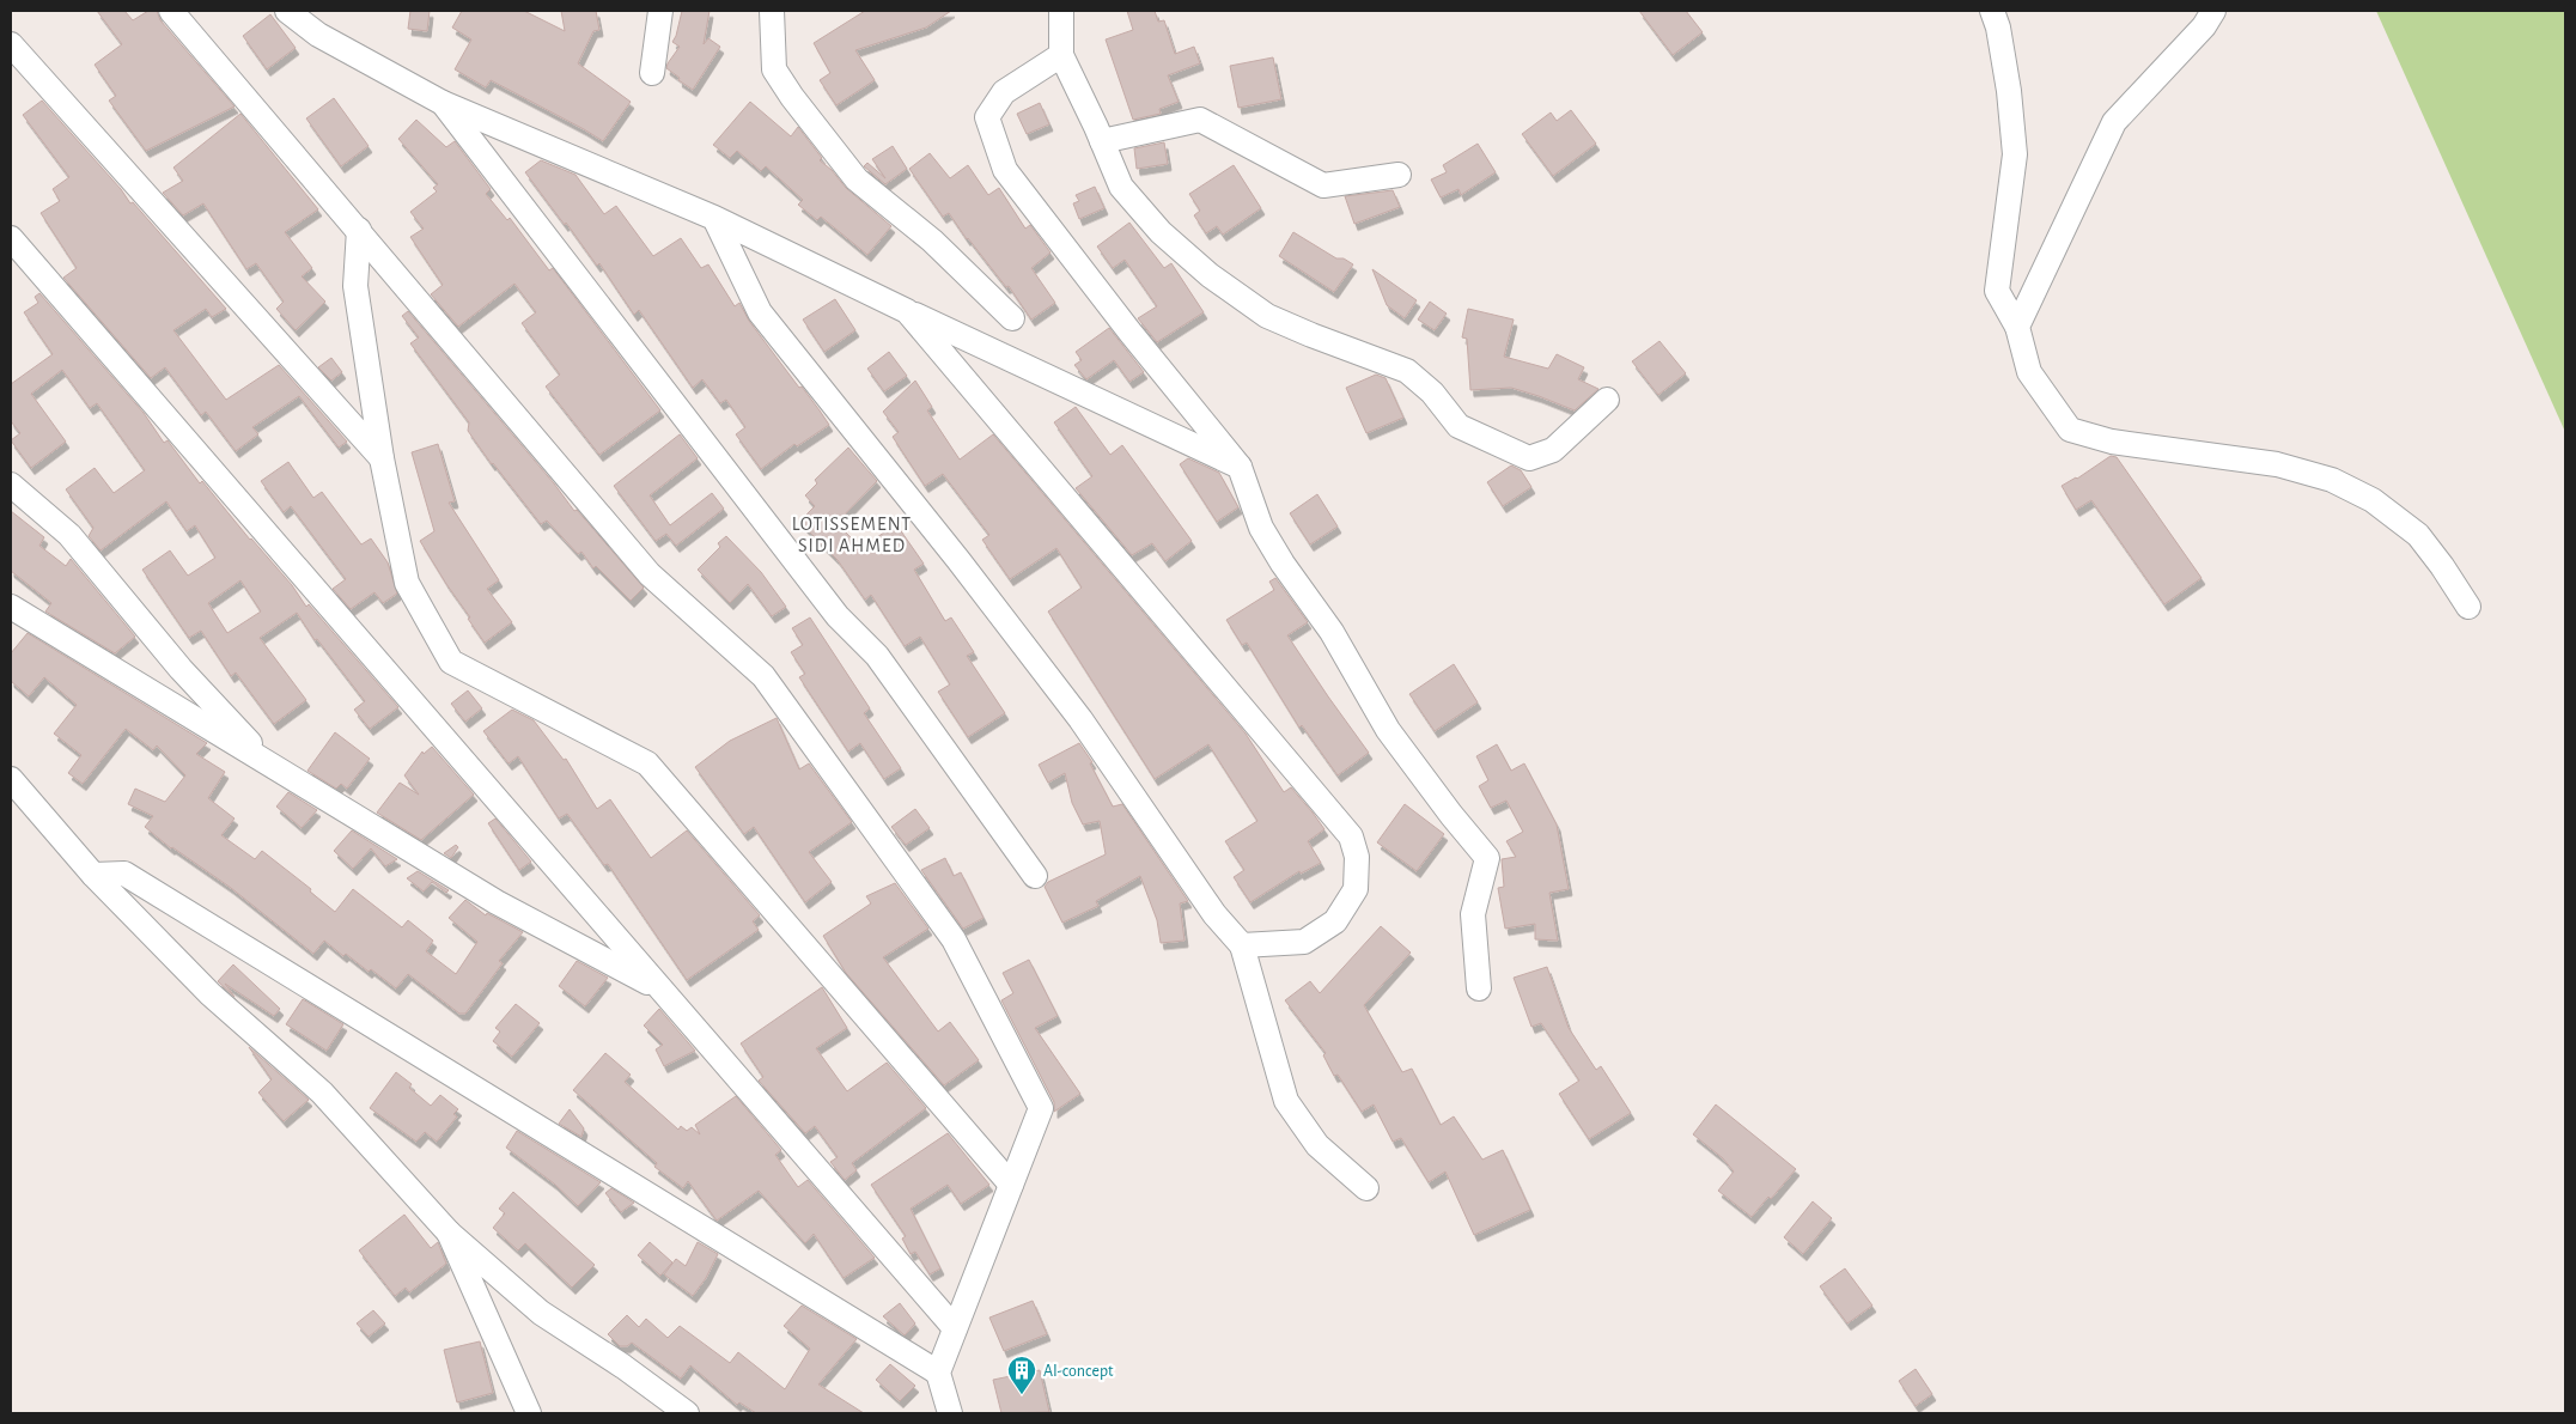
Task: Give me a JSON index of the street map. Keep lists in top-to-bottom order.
{
  "districts": ["LOTISSEMENT SIDI AHMED"],
  "places": {
    "building": ["AI-concept"]
  }
}
